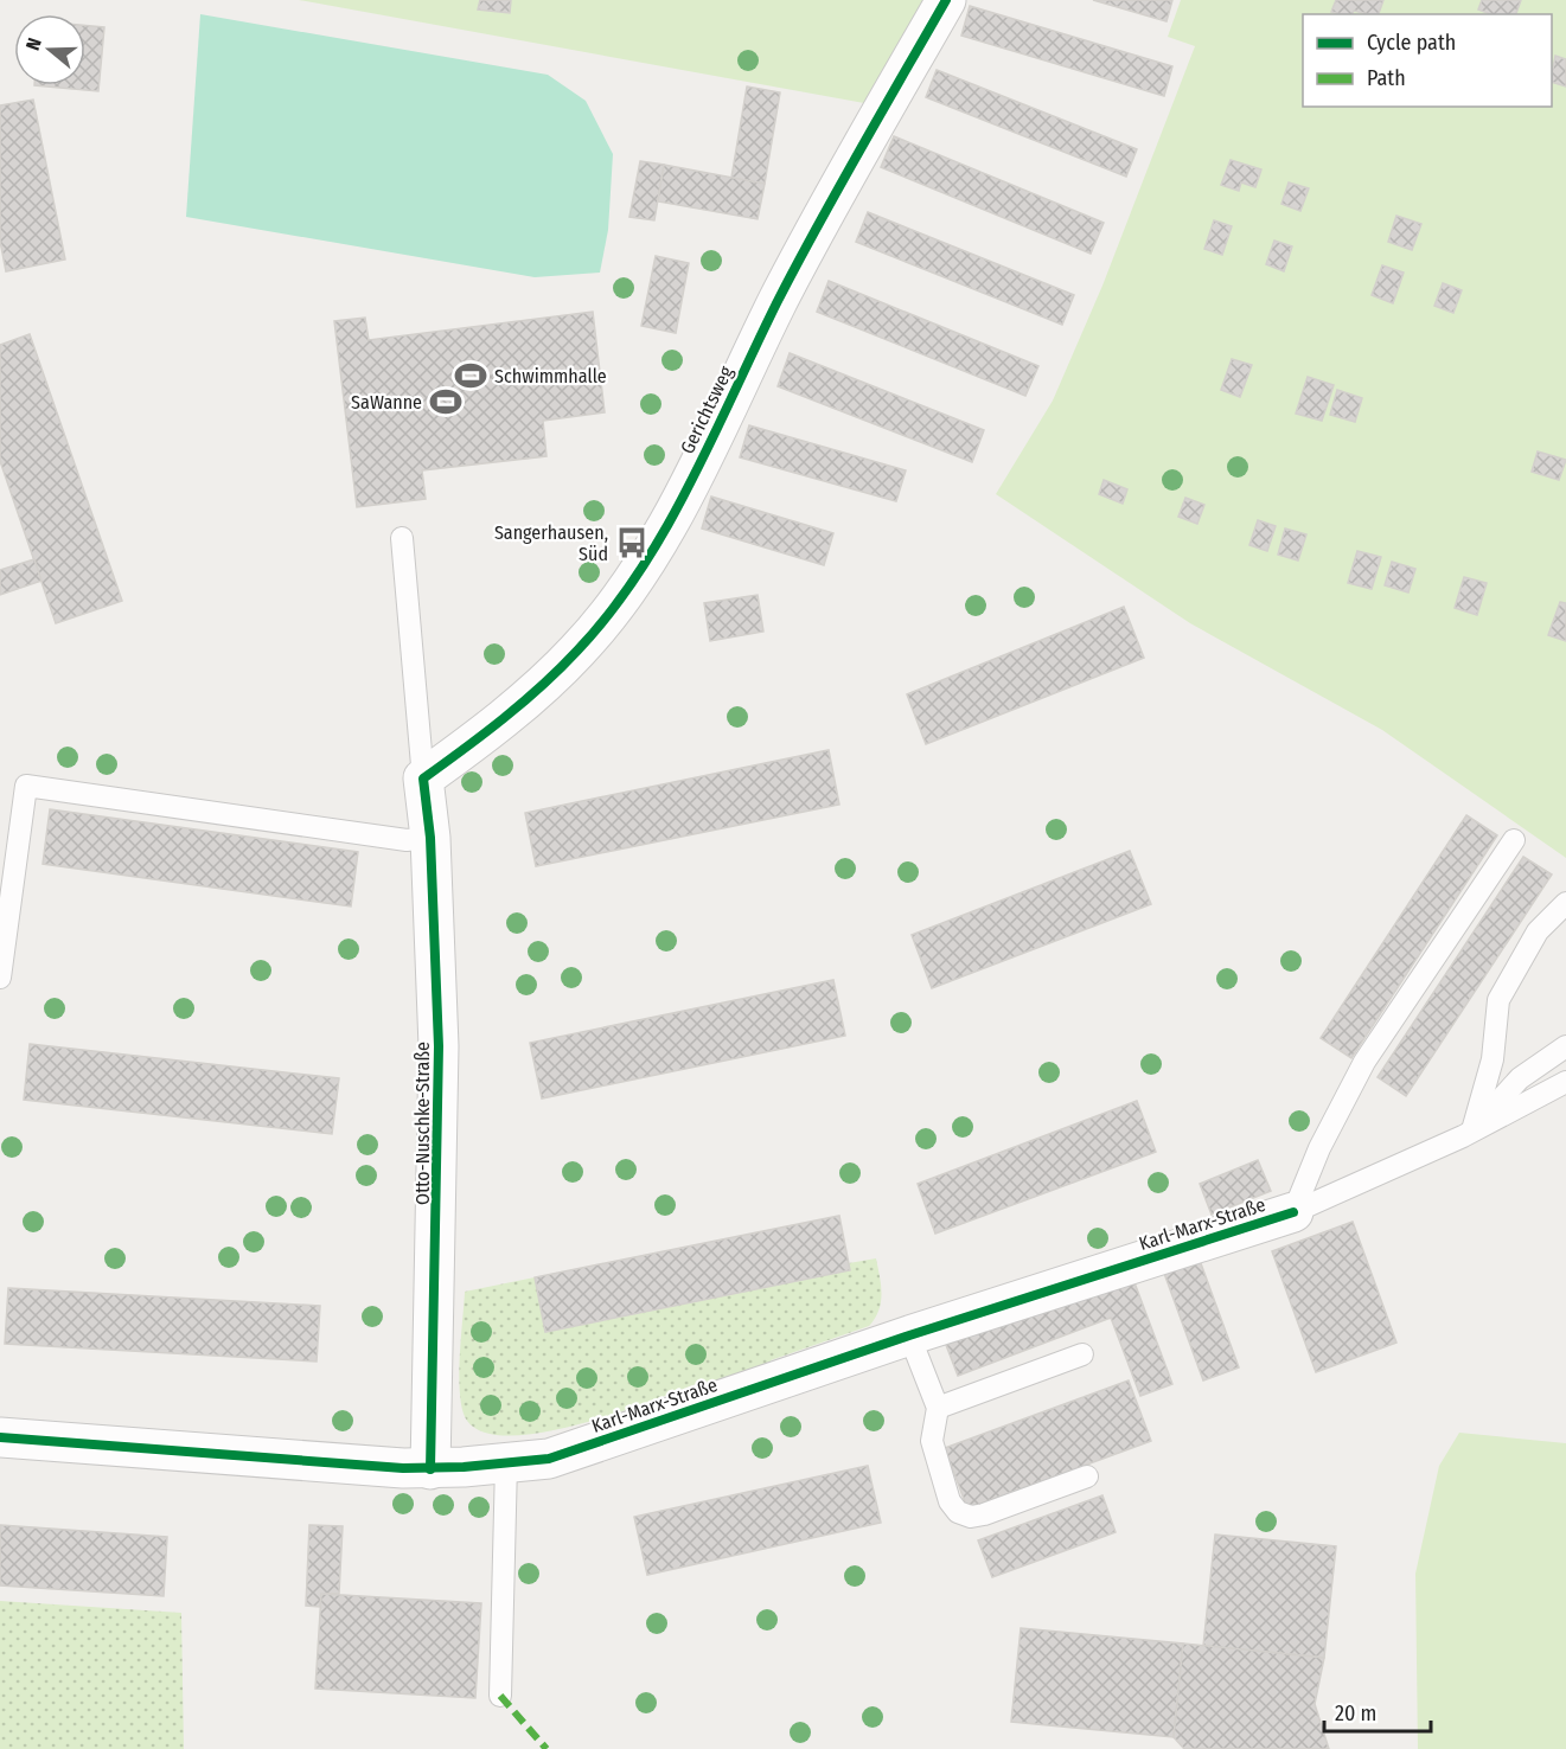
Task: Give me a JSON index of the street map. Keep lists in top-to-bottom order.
{
  "streets": {
    "street": ["Gerichtsweg", "Otto-Nuschke-Straße", "Karl-Marx-Straße"]
  },
  "crossings": [
    ["Gerichtsweg", "Otto-Nuschke-Straße"],
    ["Otto-Nuschke-Straße", "Karl-Marx-Straße"]
  ],
  "places": {
    "sports": ["Schwimmhalle", "SaWanne"],
    "bus stop": ["Sangerhausen, Süd"]
  },
  "legend": ["Cycle path", "Path"],
  "scale_bar": "20 m",
  "north": "left"
}
